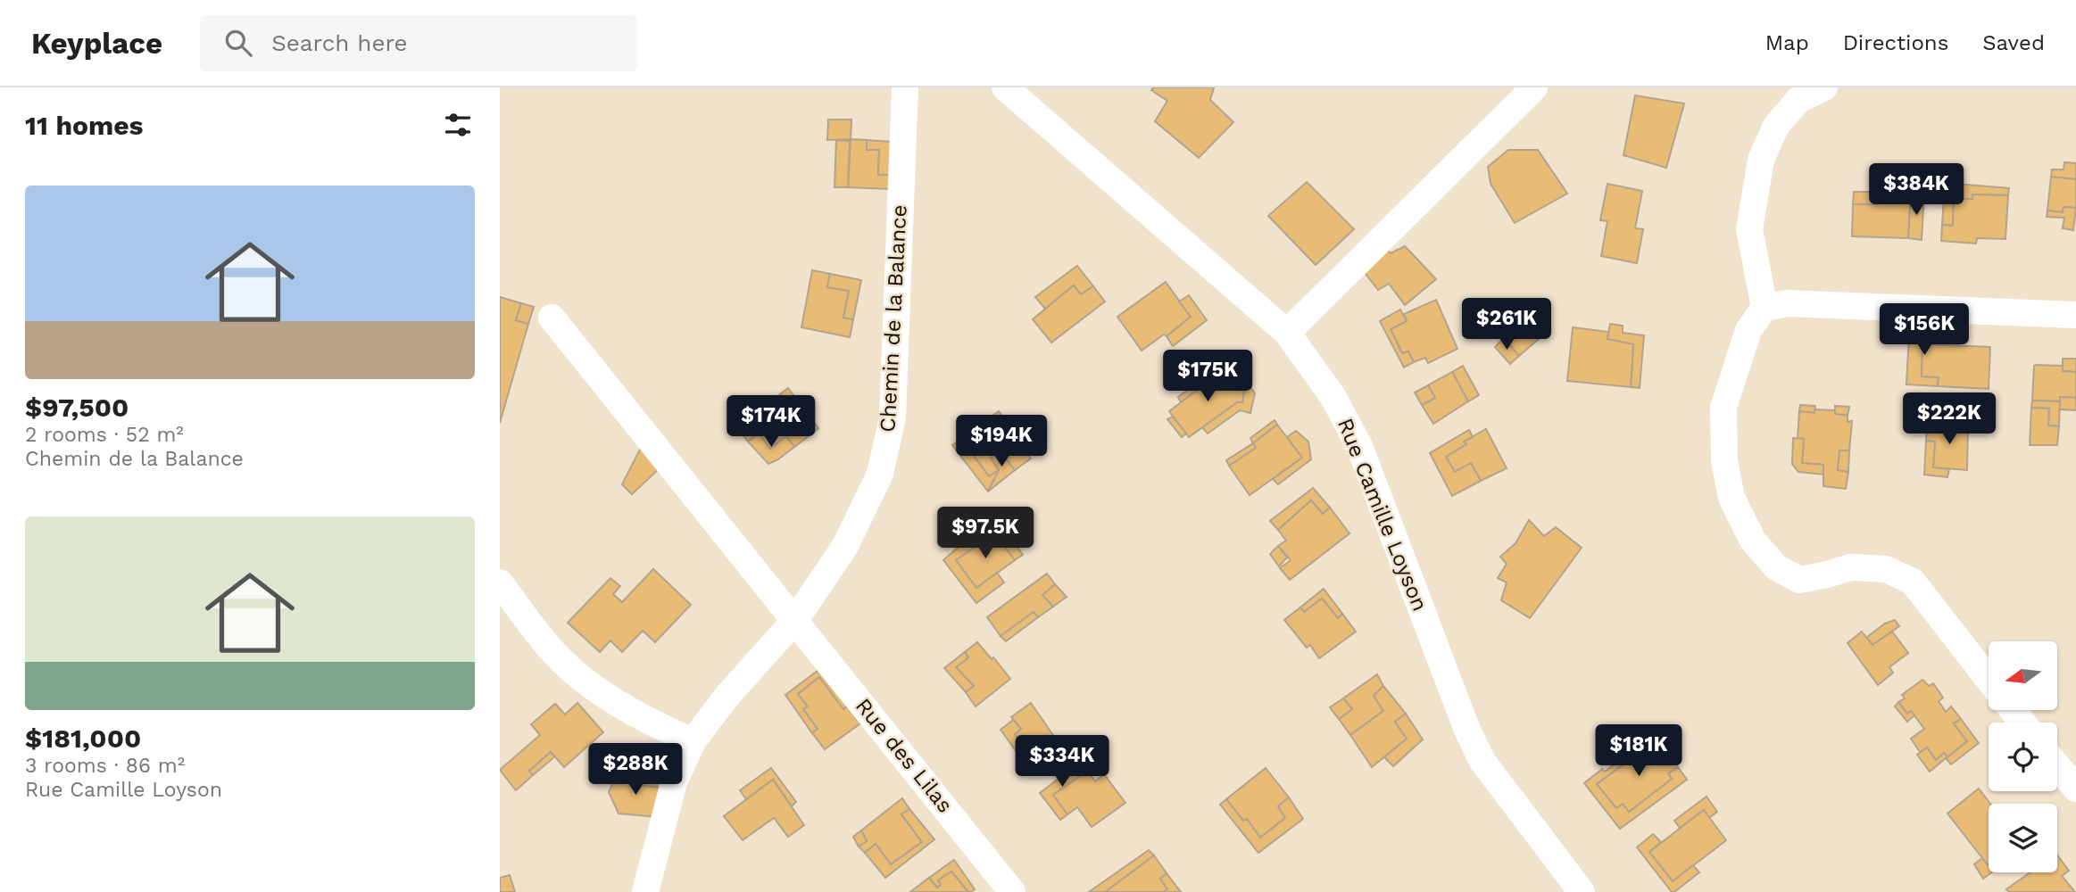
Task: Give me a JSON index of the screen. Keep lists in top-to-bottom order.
{
  "streets": {
    "street": ["Chemin de la Balance", "Rue Camille Loyson", "Rue des Lilas"]
  },
  "crossings": [
    ["Chemin de la Balance", "Rue des Lilas"]
  ],
  "north": "left",
  "page": {
    "header": "Keyplace",
    "search": "Search here",
    "nav": ["Map", "Directions", "Saved"],
    "heading": "11 homes",
    "list": [
      {
        "name": "$97,500",
        "note": "2 rooms · 52 m² · Chemin de la Balance"
      },
      {
        "name": "$181,000",
        "note": "3 rooms · 86 m² · Rue Camille Loyson"
      }
    ],
    "price": [
      "$384K",
      "$261K",
      "$156K",
      "$175K",
      "$222K",
      "$174K",
      "$194K",
      "$97.5K",
      "$181K",
      "$334K",
      "$288K"
    ]
  }
}
